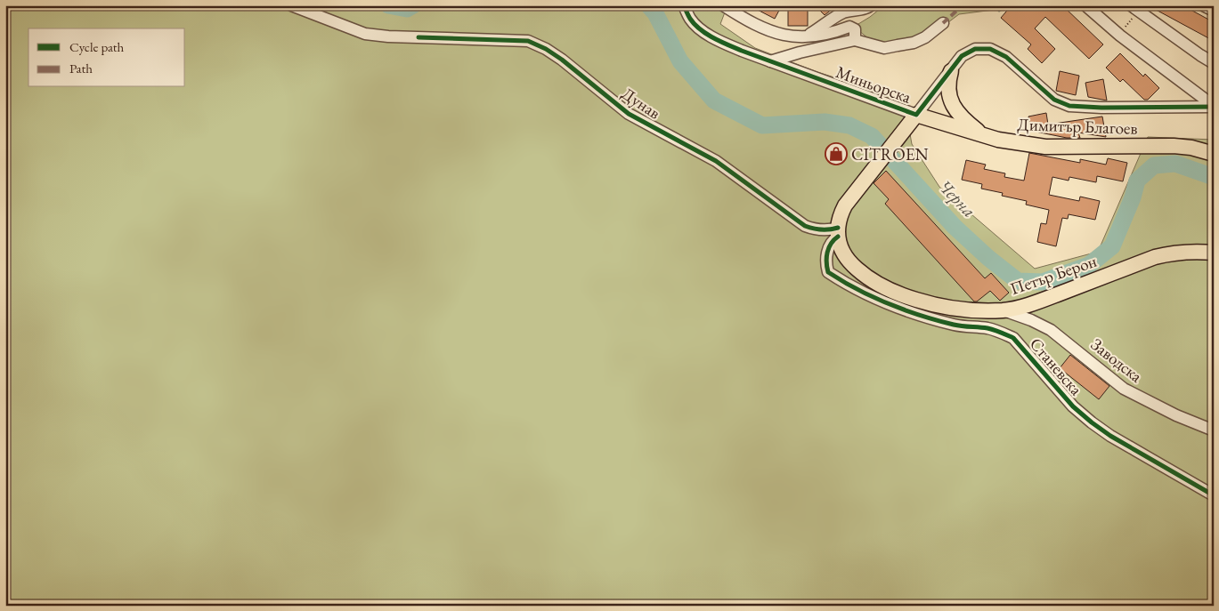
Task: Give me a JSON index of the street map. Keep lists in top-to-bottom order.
{
  "streets": {
    "main road": ["Димитър Благоев", "Петър Берон"],
    "street": [
      "Миньорска",
      "Дунав",
      "Заводска",
      "Станевска"
    ]
  },
  "crossings": [
    ["Миньорска", "Димитър Благоев"],
    ["Дунав", "Петър Берон"],
    ["Дунав", "Станевска"],
    ["Петър Берон", "Заводска"],
    ["Петър Берон", "Станевска"]
  ],
  "water": ["Черна"],
  "places": {
    "shop": ["CITROEN"]
  },
  "legend": ["Cycle path", "Path"]
}
